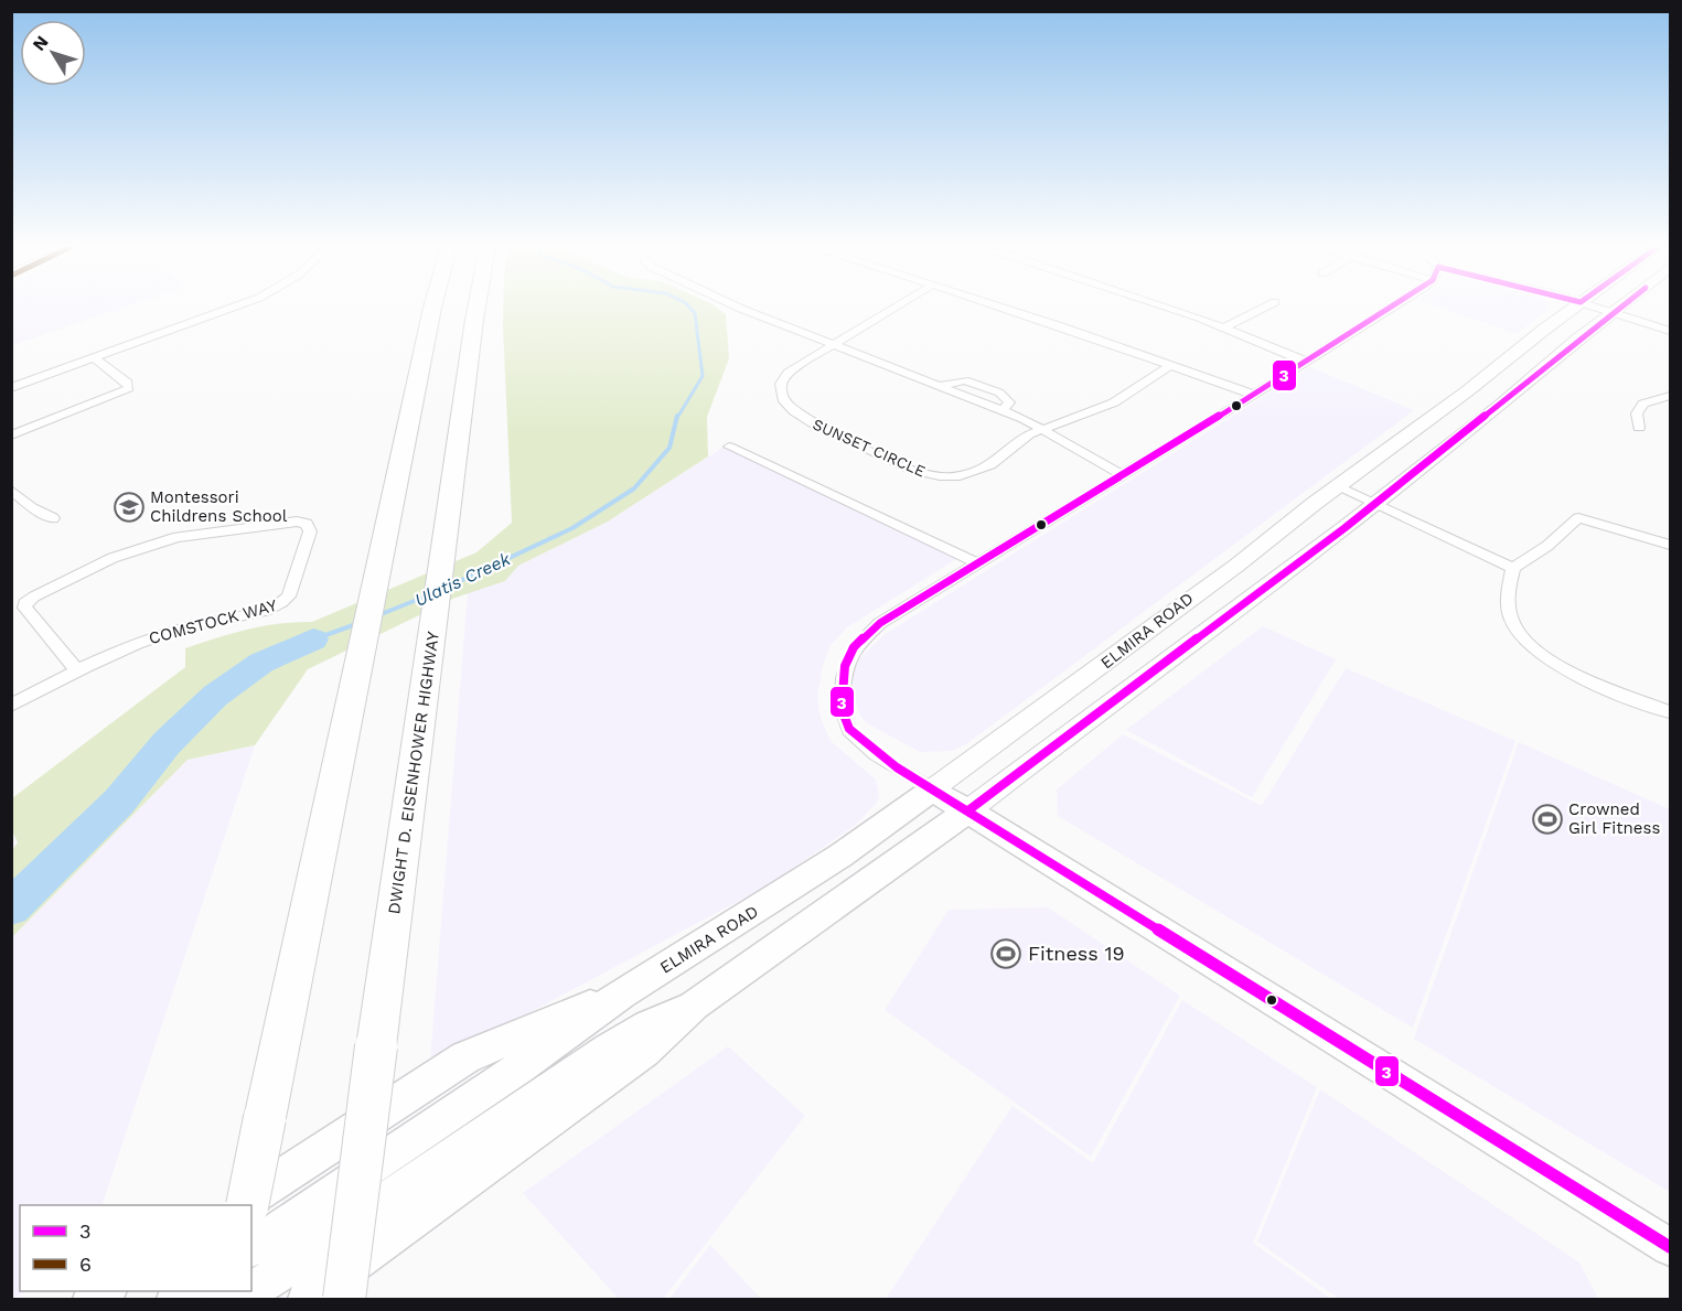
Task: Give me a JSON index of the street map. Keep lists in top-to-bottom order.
{
  "streets": {
    "highway": ["DWIGHT D. EISENHOWER HIGHWAY"],
    "main road": ["ELMIRA ROAD"],
    "street": ["SUNSET CIRCLE", "COMSTOCK WAY"]
  },
  "water": ["Ulatis Creek"],
  "places": {
    "school or university": ["Montessori Childrens School"],
    "sports": ["Crowned Girl Fitness", "Fitness 19"]
  },
  "lines": ["transit line 3"],
  "legend": ["3", "6"],
  "north": "top left"
}
